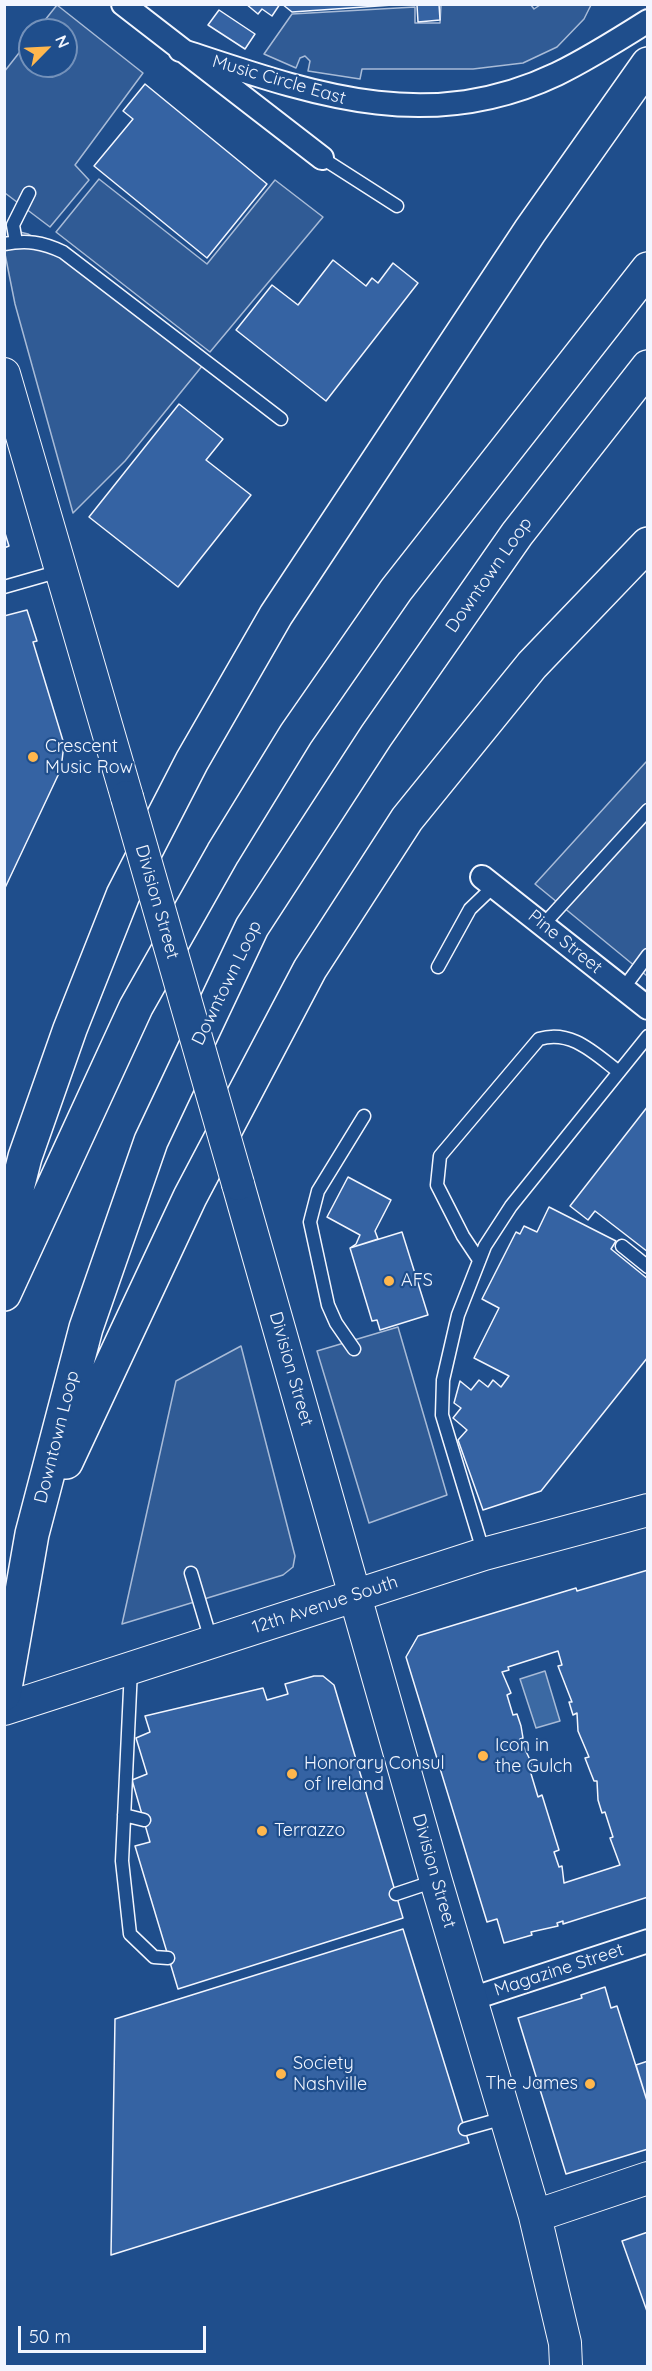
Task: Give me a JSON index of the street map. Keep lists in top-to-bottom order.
{
  "streets": {
    "highway": ["Downtown Loop"],
    "main road": ["Division Street", "12th Avenue South"],
    "street": ["Music Circle East", "Pine Street", "Magazine Street"]
  },
  "crossings": [
    ["Division Street", "12th Avenue South"],
    ["Division Street", "Magazine Street"]
  ],
  "places": [
    "Crescent Music Row",
    "AFS",
    "Icon in the Gulch",
    "Honorary Consul of Ireland",
    "Terrazzo",
    "Society Nashville",
    "The James"
  ],
  "scale_bar": "50 m",
  "north": "top right"
}
